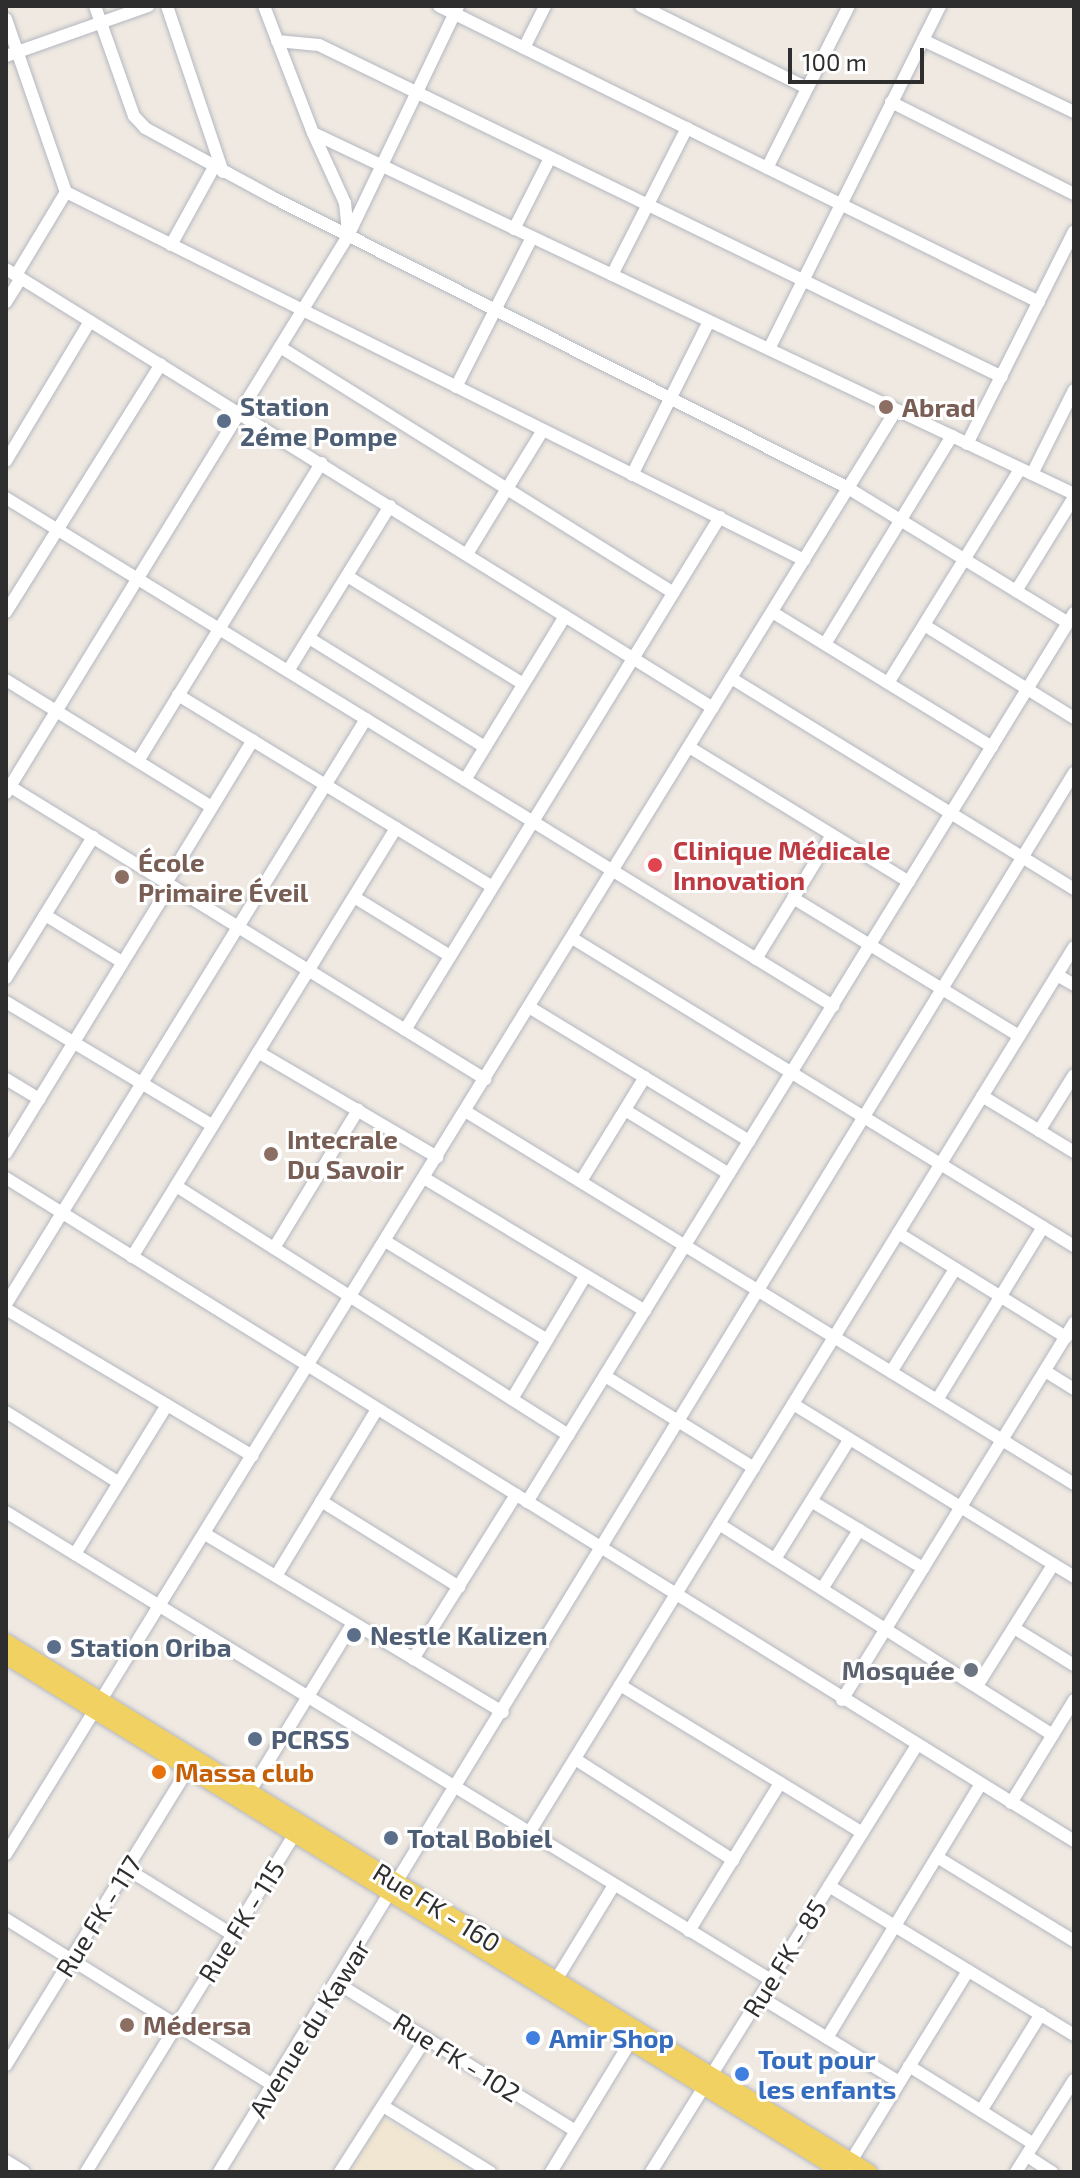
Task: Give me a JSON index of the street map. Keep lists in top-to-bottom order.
{
  "streets": {
    "main road": ["Rue FK - 160"],
    "street": [
      "Rue FK - 117",
      "Rue FK - 115",
      "Rue FK - 85",
      "Avenue du Kawar",
      "Rue FK - 102"
    ]
  },
  "crossings": [
    ["Rue FK - 160", "Rue FK - 117"],
    ["Rue FK - 160", "Rue FK - 115"],
    ["Rue FK - 160", "Rue FK - 85"],
    ["Rue FK - 160", "Avenue du Kawar"],
    ["Avenue du Kawar", "Rue FK - 102"]
  ],
  "places": [
    "Abrad",
    "Station 2éme Pompe",
    "Clinique Médicale Innovation",
    "École Primaire Éveil",
    "Intecrale Du Savoir",
    "Nestle Kalizen",
    "Station Oriba",
    "Mosquée",
    "PCRSS",
    "Massa club",
    "Total Bobiel",
    "Médersa",
    "Amir Shop",
    "Tout pour les enfants"
  ],
  "scale_bar": "100 m"
}
